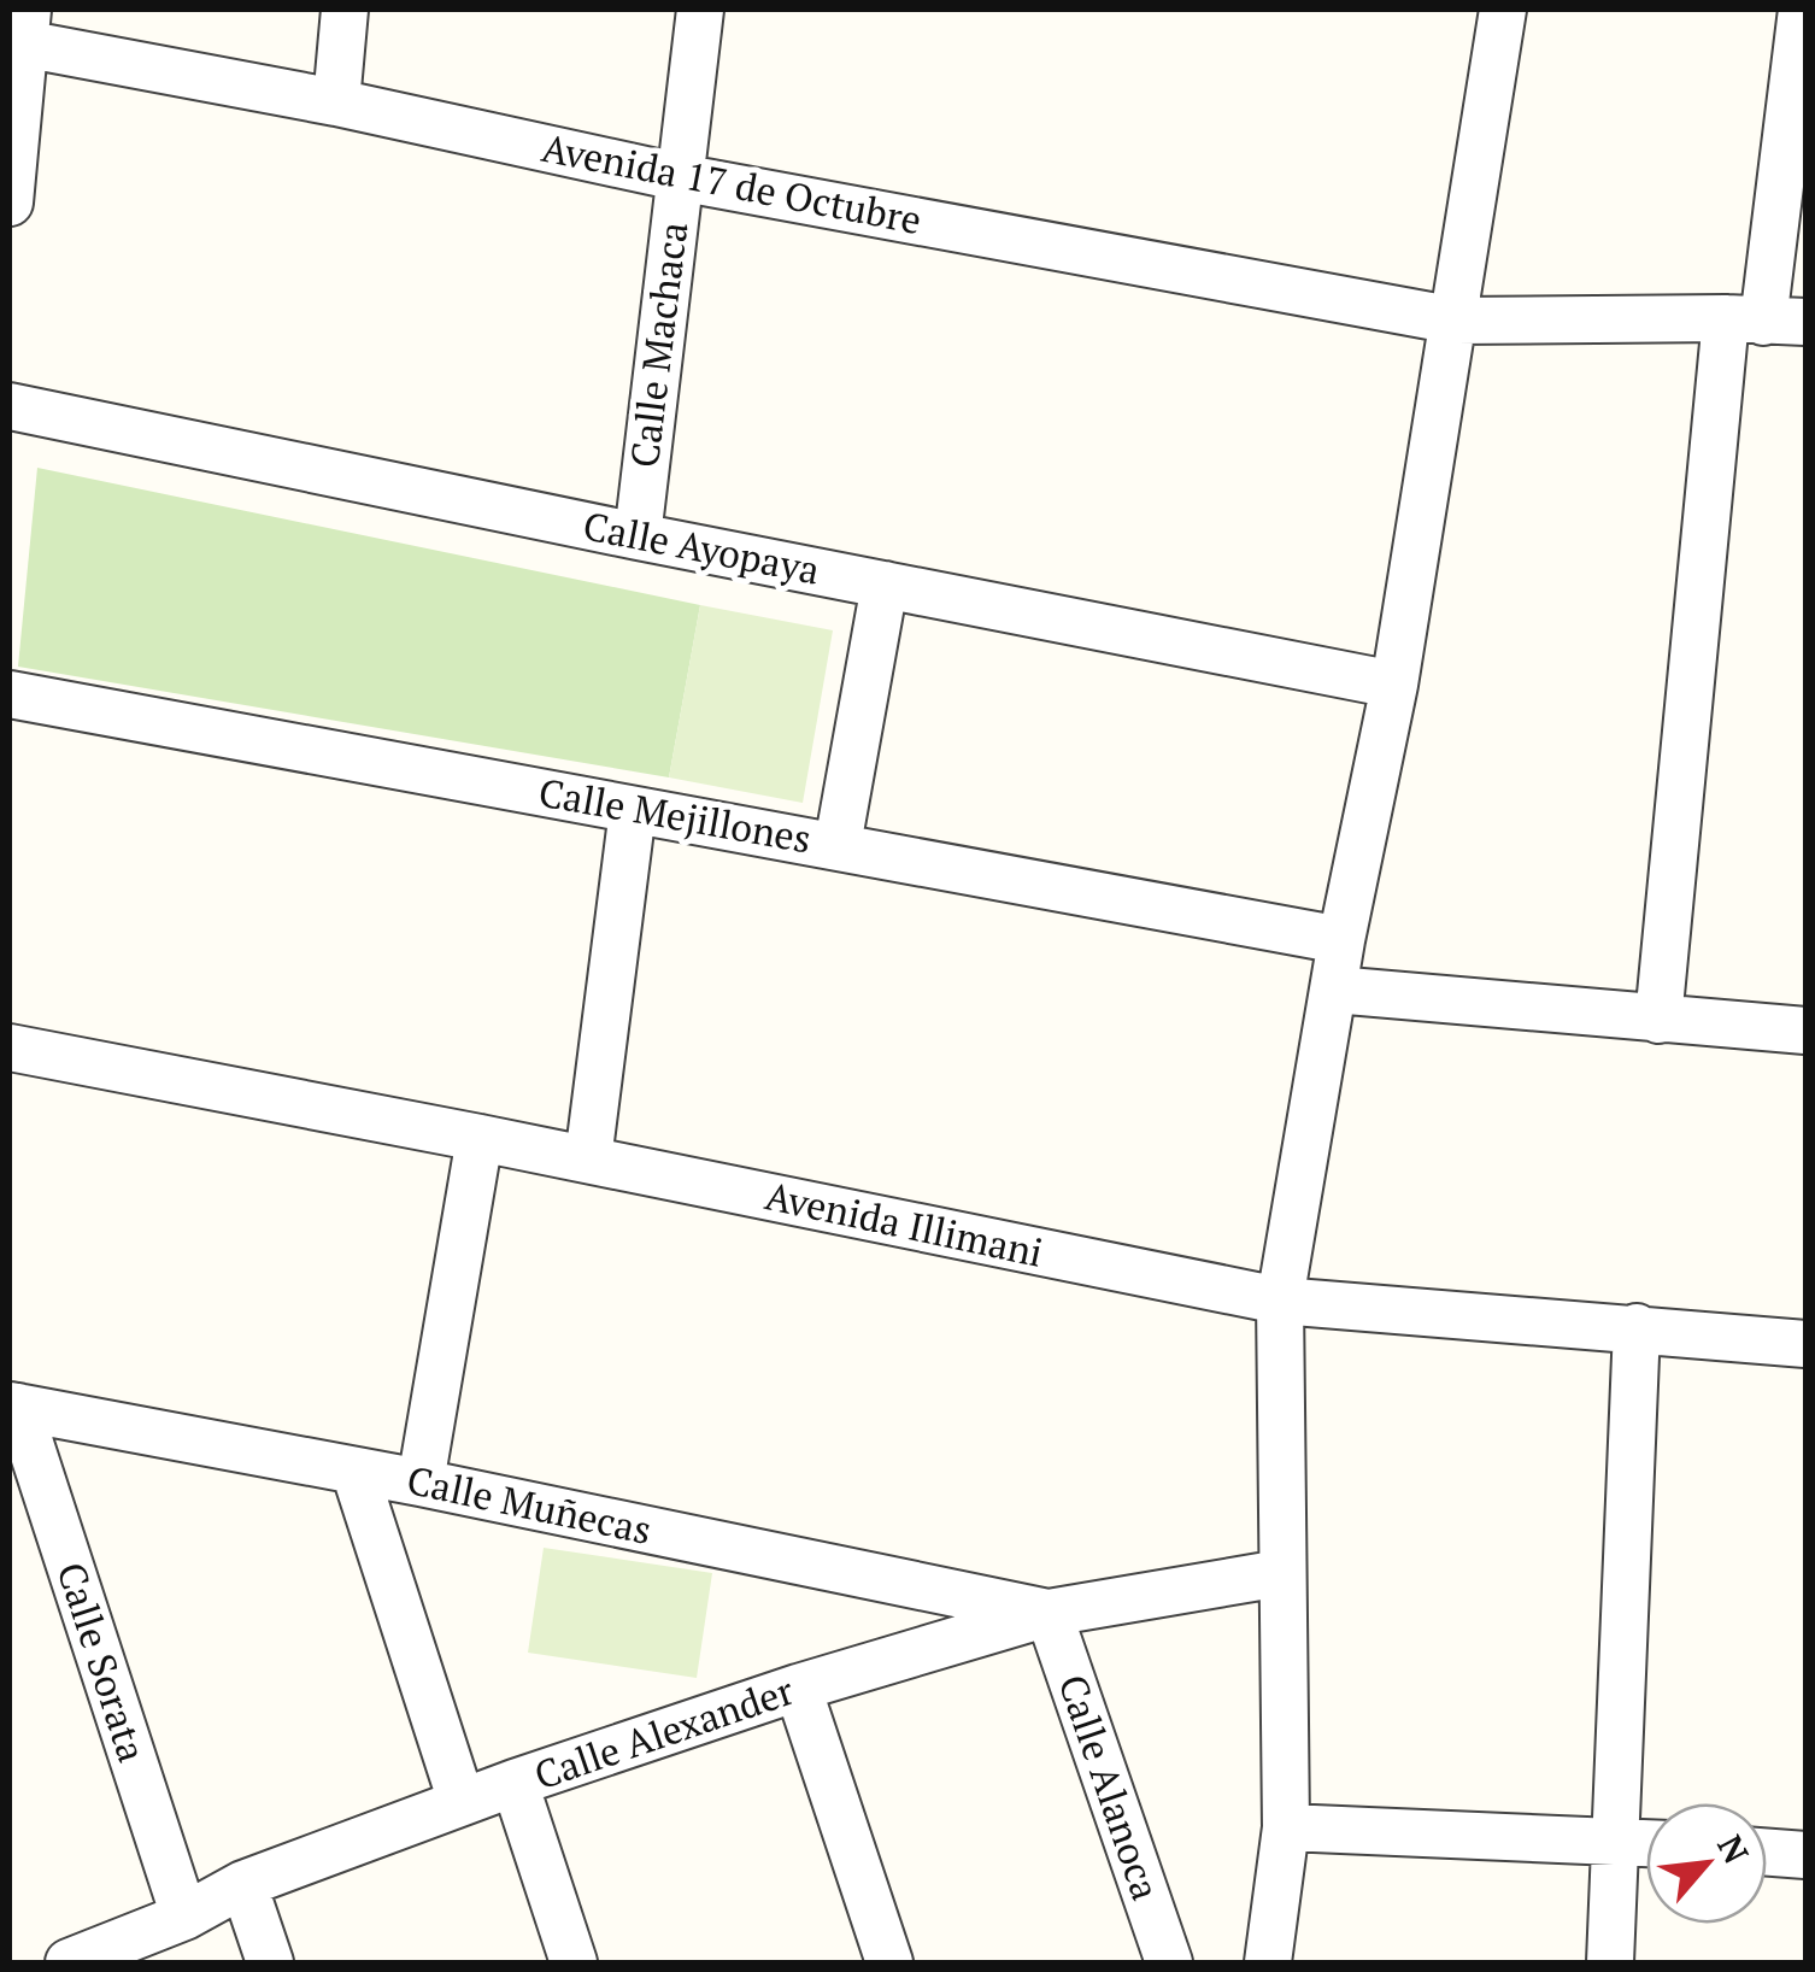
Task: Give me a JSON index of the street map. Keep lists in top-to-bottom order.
{
  "streets": {
    "street": [
      "Avenida 17 de Octubre",
      "Calle Machaca",
      "Calle Ayopaya",
      "Calle Mejillones",
      "Avenida Illimani",
      "Calle Muñecas",
      "Calle Sorata",
      "Calle Alexander",
      "Calle Alanoca"
    ]
  },
  "crossings": [
    ["Avenida 17 de Octubre", "Calle Machaca"],
    ["Calle Machaca", "Calle Ayopaya"],
    ["Calle Muñecas", "Calle Sorata"],
    ["Calle Muñecas", "Calle Alexander"],
    ["Calle Muñecas", "Calle Alanoca"],
    ["Calle Sorata", "Calle Alexander"],
    ["Calle Alexander", "Calle Alanoca"]
  ],
  "north": "top right"
}
